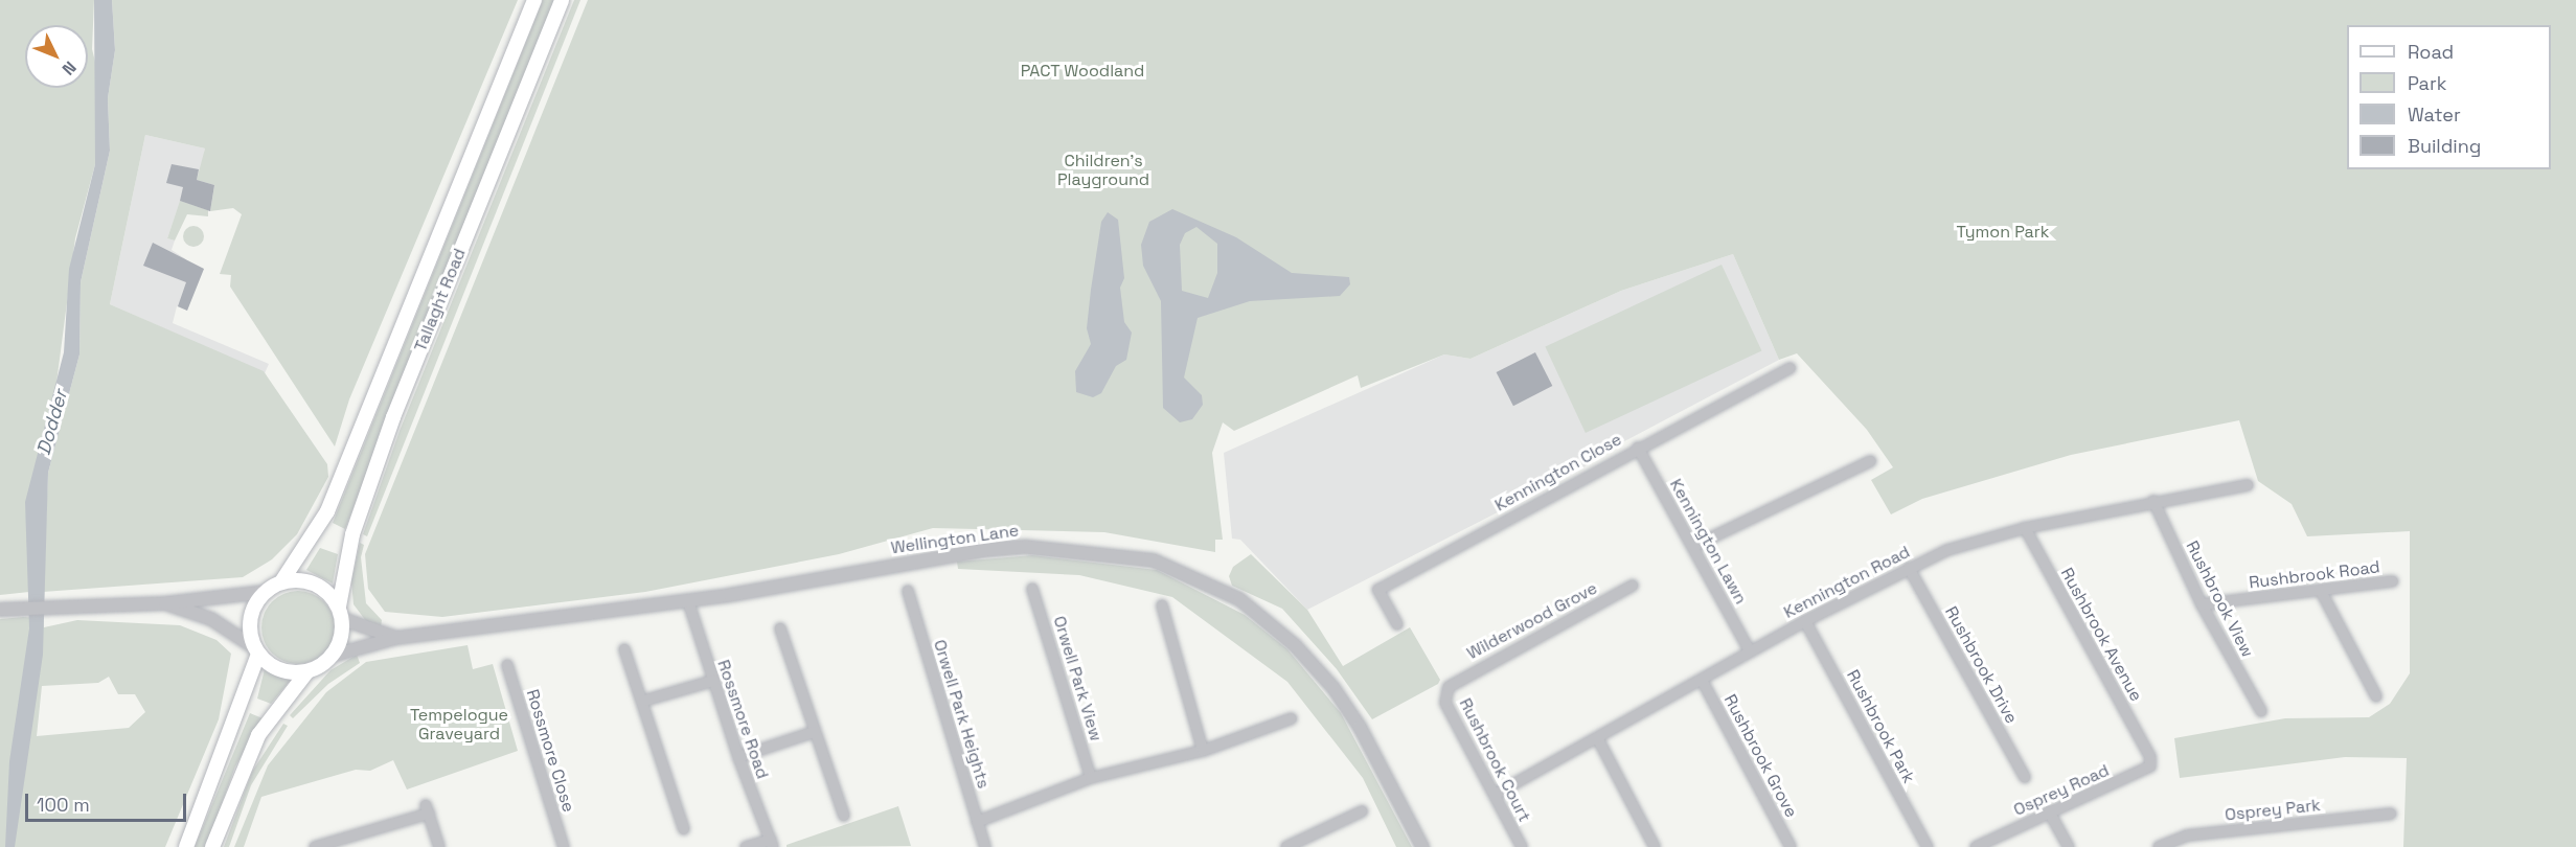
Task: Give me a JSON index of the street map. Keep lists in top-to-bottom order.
{
  "streets": {
    "main road": ["Tallaght Road"],
    "street": [
      "Kennington Close",
      "Wellington Lane",
      "Kennington Lawn",
      "Rushbrook Road",
      "Kennington Road",
      "Rushbrook View",
      "Wilderwood Grove",
      "Rushbrook Avenue",
      "Rushbrook Drive",
      "Orwell Park View",
      "Orwell Park Heights",
      "Rossmore Road",
      "Rushbrook Park",
      "Rossmore Close",
      "Rushbrook Grove",
      "Rushbrook Court",
      "Osprey Road",
      "Osprey Park"
    ]
  },
  "crossings": [
    ["Tallaght Road", "Wellington Lane"],
    ["Kennington Close", "Kennington Lawn"],
    ["Wellington Lane", "Rossmore Road"],
    ["Kennington Lawn", "Kennington Road"],
    ["Rushbrook Road", "Rushbrook View"],
    ["Kennington Road", "Rushbrook View"],
    ["Kennington Road", "Rushbrook Avenue"],
    ["Kennington Road", "Rushbrook Drive"],
    ["Kennington Road", "Rushbrook Park"],
    ["Kennington Road", "Rushbrook Grove"],
    ["Kennington Road", "Rushbrook Court"],
    ["Wilderwood Grove", "Rushbrook Court"],
    ["Rushbrook Avenue", "Osprey Road"]
  ],
  "water": ["Dodder"],
  "parks": [
    "PACT Woodland",
    "Children's Playground",
    "Tymon Park",
    "Tempelogue Graveyard"
  ],
  "legend": [
    "Road",
    "Park",
    "Water",
    "Building"
  ],
  "scale_bar": "100 m",
  "north": "bottom right"
}
